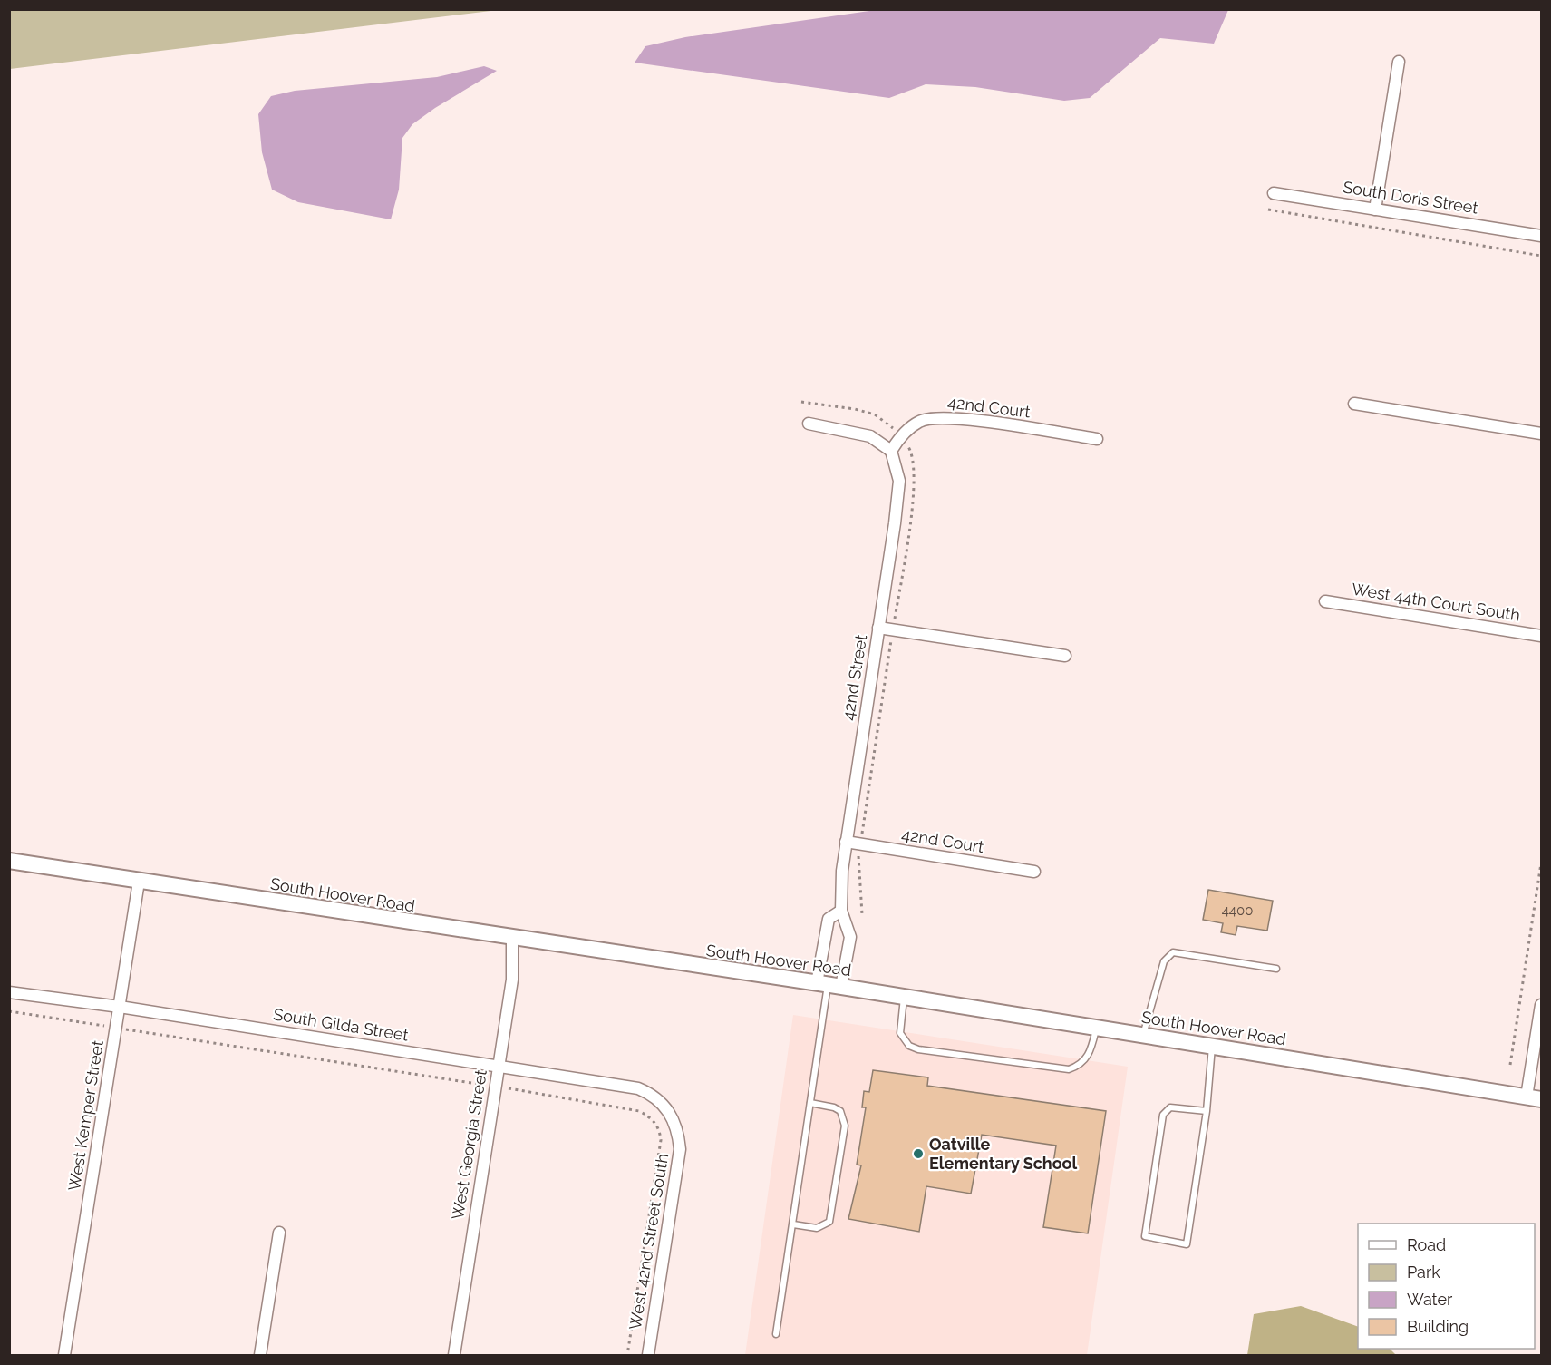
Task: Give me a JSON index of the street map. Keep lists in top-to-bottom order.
{
  "streets": {
    "street": [
      "South Doris Street",
      "42nd Court",
      "West 44th Court South",
      "42nd Street",
      "South Hoover Road",
      "South Gilda Street",
      "West Kemper Street",
      "West Georgia Street",
      "West 42nd Street South"
    ]
  },
  "crossings": [
    ["42nd Court", "42nd Street"],
    ["42nd Street", "South Hoover Road"],
    ["South Hoover Road", "West Kemper Street"],
    ["South Hoover Road", "West Georgia Street"],
    ["South Gilda Street", "West Kemper Street"],
    ["South Gilda Street", "West Georgia Street"],
    ["South Gilda Street", "West 42nd Street South"]
  ],
  "places": ["Oatville Elementary School"],
  "house_numbers": ["4400"],
  "legend": [
    "Road",
    "Park",
    "Water",
    "Building"
  ]
}
